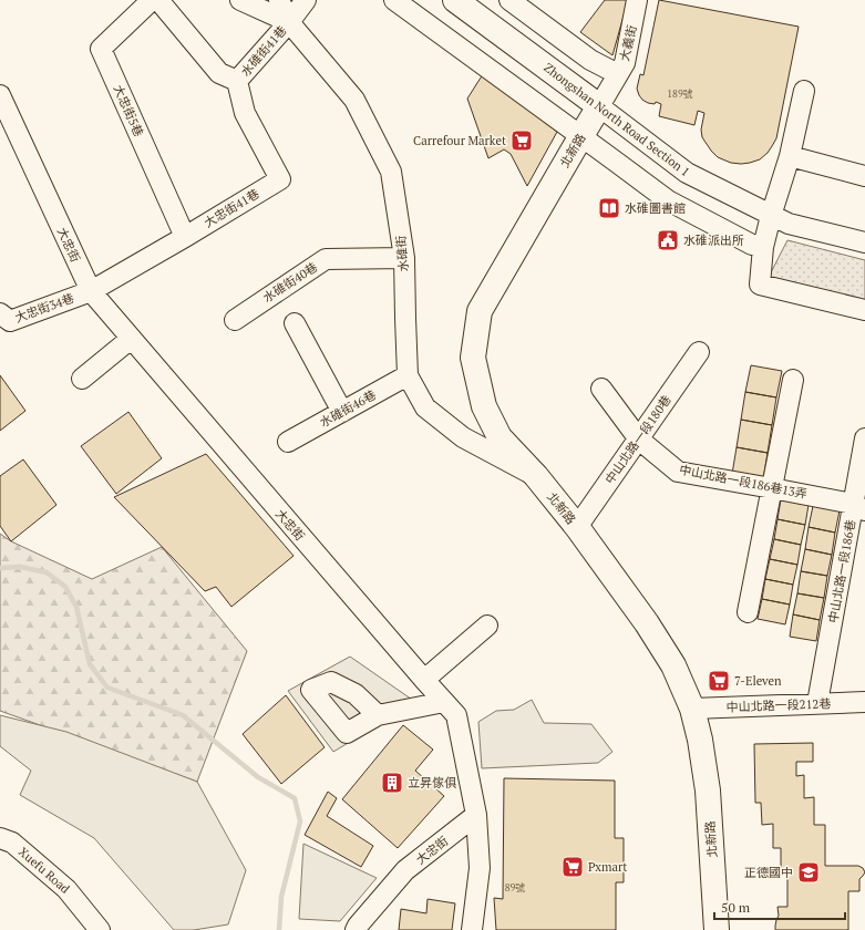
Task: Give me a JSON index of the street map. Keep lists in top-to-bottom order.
{
  "streets": {
    "main road": ["Zhongshan North Road Section 1", "北新路"],
    "street": [
      "大義街",
      "水碓街41巷",
      "大忠街5巷",
      "大忠街41巷",
      "大忠街",
      "水碓街",
      "水碓街40巷",
      "大忠街34巷",
      "水碓街46巷",
      "中山北路一段180巷",
      "中山北路一段186巷13弄",
      "中山北路一段186巷",
      "中山北路一段212巷",
      "Xuefu Road"
    ]
  },
  "crossings": [
    ["大義街", "Zhongshan North Road Section 1"],
    ["大義街", "北新路"],
    ["水碓街41巷", "大忠街41巷"],
    ["水碓街41巷", "水碓街"],
    ["大忠街5巷", "大忠街41巷"],
    ["Zhongshan North Road Section 1", "北新路"],
    ["北新路", "水碓街"],
    ["北新路", "中山北路一段180巷"],
    ["北新路", "中山北路一段212巷"],
    ["大忠街41巷", "大忠街"],
    ["大忠街41巷", "大忠街34巷"],
    ["大忠街", "大忠街34巷"],
    ["水碓街", "水碓街40巷"],
    ["水碓街", "水碓街46巷"],
    ["中山北路一段180巷", "中山北路一段186巷13弄"],
    ["中山北路一段186巷13弄", "中山北路一段186巷"],
    ["中山北路一段186巷", "中山北路一段212巷"]
  ],
  "places": {
    "supermarket": ["Carrefour Market", "7-Eleven", "Pxmart"],
    "library": ["水碓圖書館"],
    "public building": ["水碓派出所"],
    "building": ["立昇傢俱"],
    "school or university": ["正德國中"]
  },
  "house_numbers": ["189號", "89號"],
  "scale_bar": "50 m"
}
